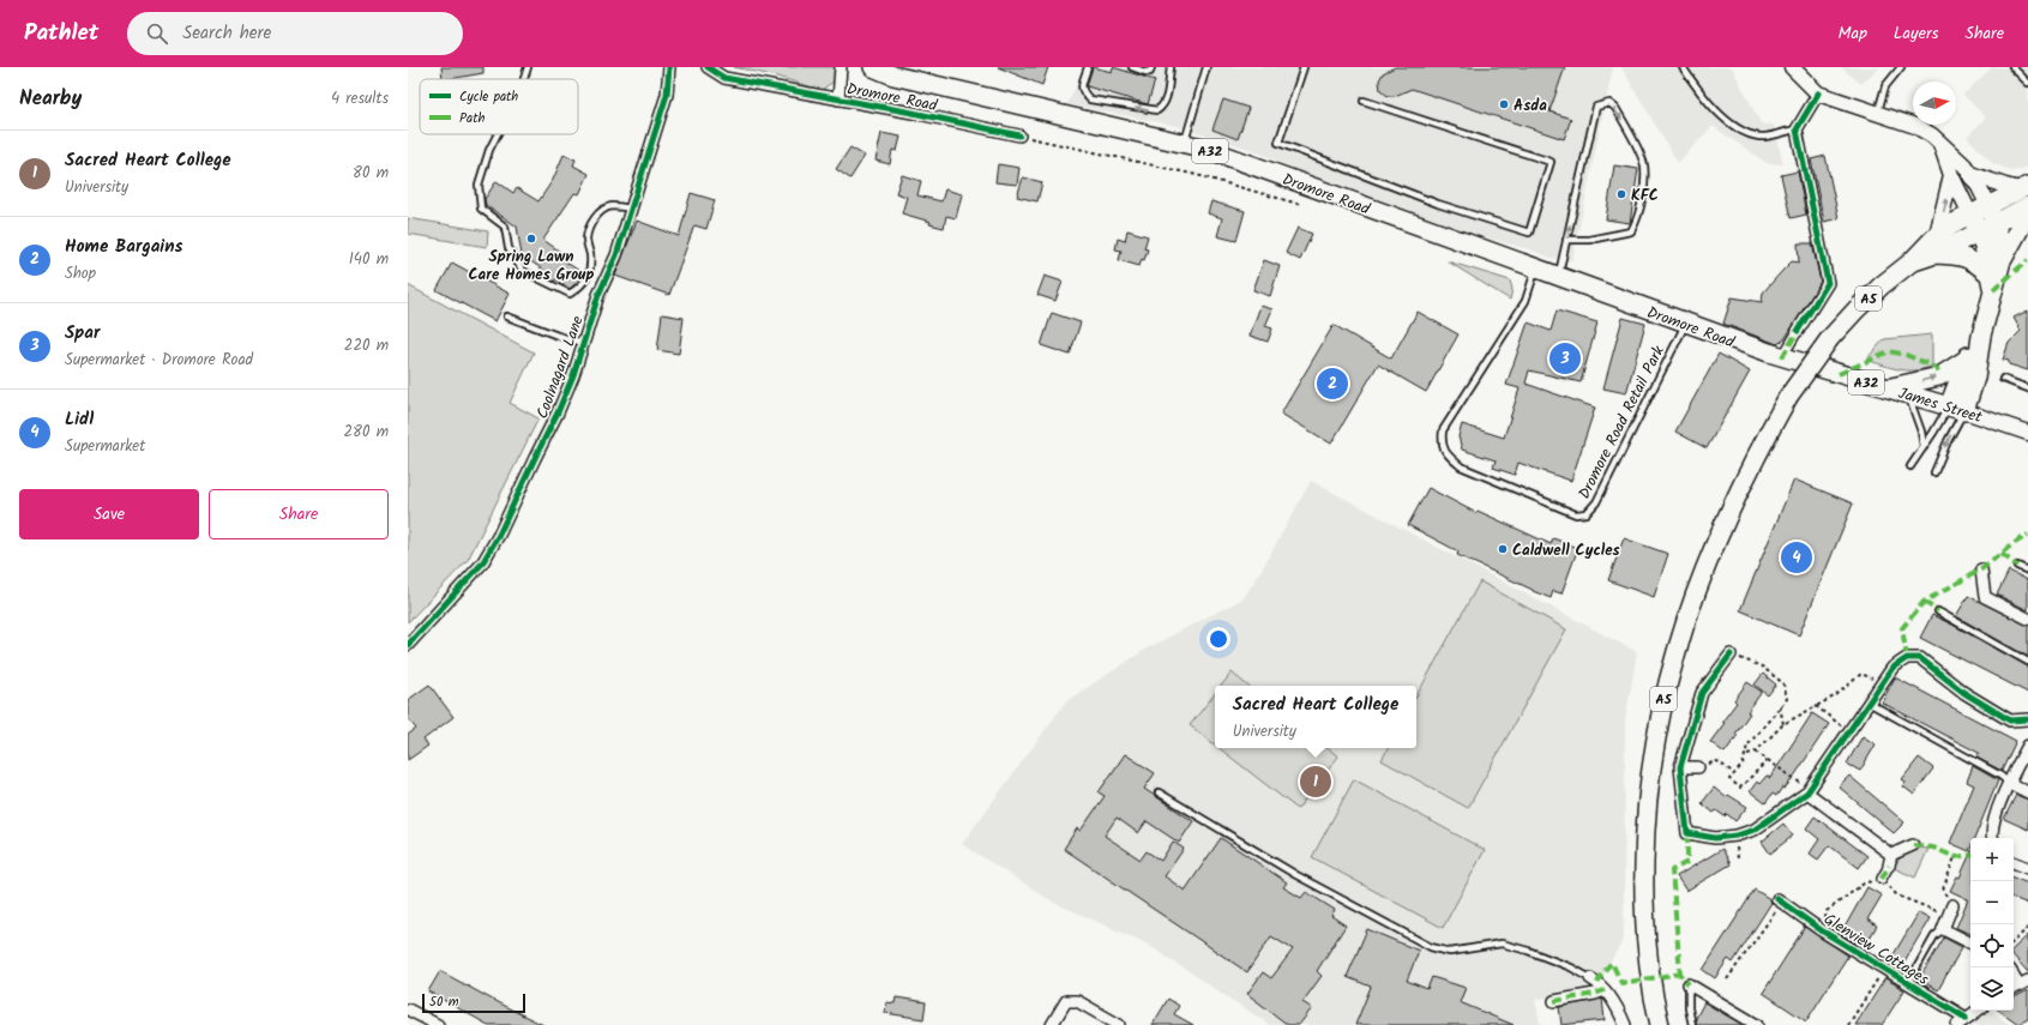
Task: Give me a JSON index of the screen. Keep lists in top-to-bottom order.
{
  "streets": {
    "highway": [
      "Dromore Road",
      "A32",
      "A5",
      "James Street"
    ],
    "street": ["Coolnagard Lane", "Glenview Cottages"],
    "lane": ["Dromore Road Retail Park"]
  },
  "crossings": [
    ["Dromore Road", "James Street"],
    ["Dromore Road", "Dromore Road Retail Park"]
  ],
  "places": [
    "Asda",
    "KFC",
    "Spring Lawn Care Homes Group",
    "Caldwell Cycles"
  ],
  "legend": ["Cycle path", "Path"],
  "scale_bar": "50 m",
  "north": "right",
  "page": {
    "header": "Pathlet",
    "search": "Search here",
    "nav": ["Map", "Layers", "Share"],
    "heading": ["Nearby", "4 results"],
    "list": [
      {
        "mark": "1",
        "name": "Sacred Heart College",
        "note": "University",
        "value": "80 m"
      },
      {
        "mark": "2",
        "name": "Home Bargains",
        "note": "Shop",
        "value": "140 m"
      },
      {
        "mark": "3",
        "name": "Spar",
        "note": "Supermarket · Dromore Road",
        "value": "220 m"
      },
      {
        "mark": "4",
        "name": "Lidl",
        "note": "Supermarket",
        "value": "280 m"
      }
    ],
    "pins": [
      "3",
      "2",
      "4",
      "1"
    ],
    "buttons": ["Save", "Share"],
    "popup": ["Sacred Heart College", "University"],
    "map_buttons": ["+", "−"],
    "scale": "50 m"
  }
}
